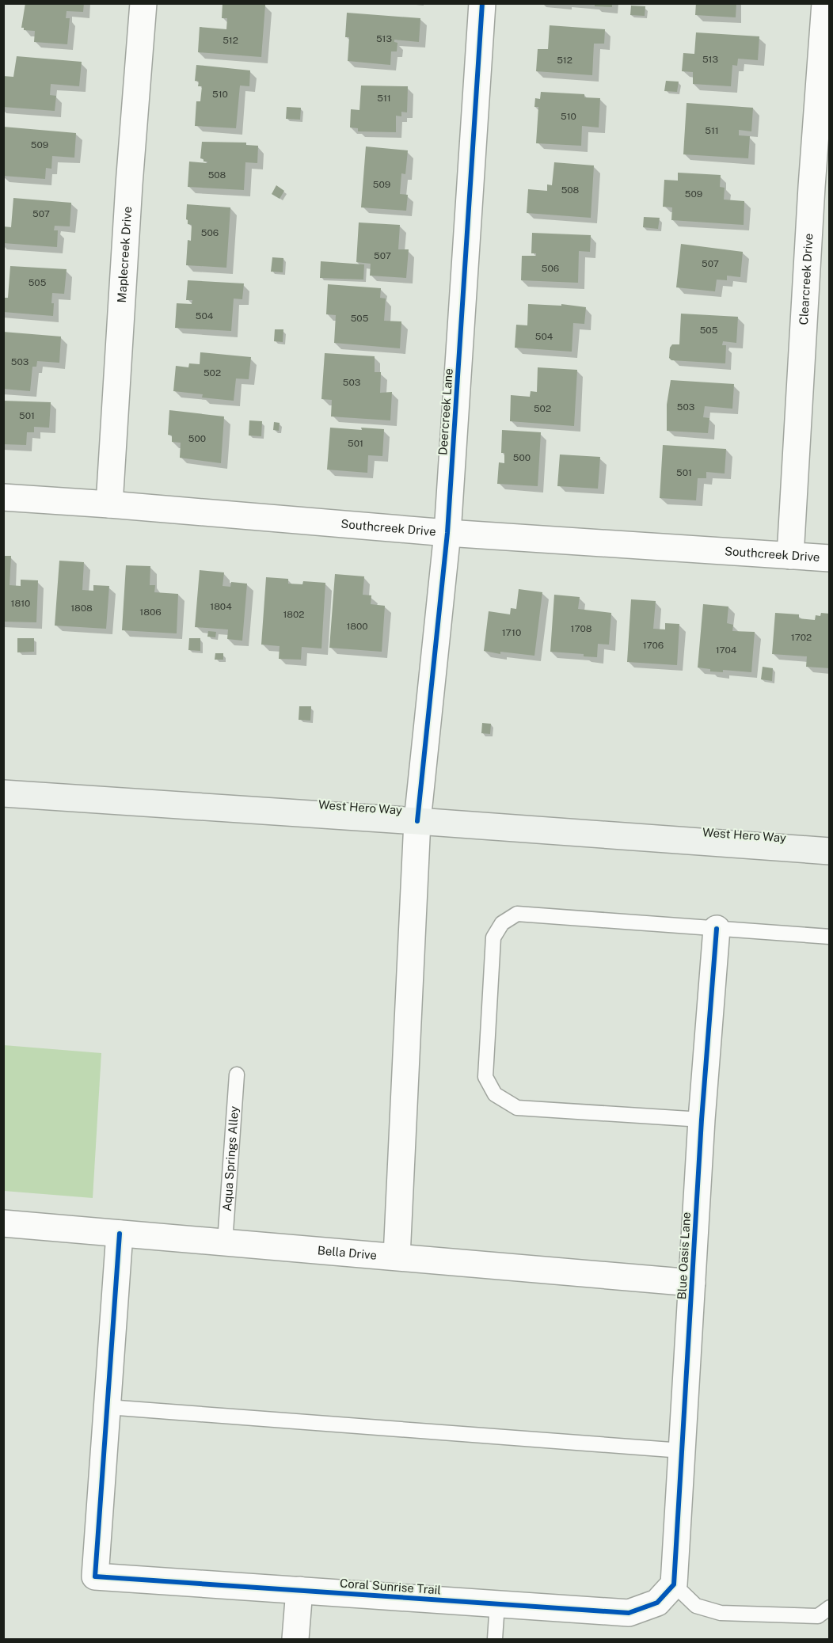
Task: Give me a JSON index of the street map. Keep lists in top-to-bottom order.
{
  "streets": {
    "main road": ["West Hero Way"],
    "street": [
      "Maplecreek Drive",
      "Clearcreek Drive",
      "Deercreek Lane",
      "Southcreek Drive",
      "Bella Drive",
      "Blue Oasis Lane",
      "Coral Sunrise Trail"
    ],
    "lane": ["Aqua Springs Alley"]
  },
  "crossings": [
    ["Maplecreek Drive", "Southcreek Drive"],
    ["Clearcreek Drive", "Southcreek Drive"],
    ["Deercreek Lane", "Southcreek Drive"],
    ["Deercreek Lane", "West Hero Way"],
    ["Deercreek Lane", "Bella Drive"],
    ["Aqua Springs Alley", "Bella Drive"],
    ["Bella Drive", "Blue Oasis Lane"],
    ["Blue Oasis Lane", "Coral Sunrise Trail"]
  ],
  "house_numbers": [
    "513",
    "512",
    "513",
    "512",
    "510",
    "511",
    "510",
    "511",
    "509",
    "508",
    "509",
    "508",
    "509",
    "507",
    "506",
    "507",
    "507",
    "506",
    "505",
    "504",
    "505",
    "505",
    "504",
    "503",
    "502",
    "503",
    "503",
    "502",
    "501",
    "500",
    "501",
    "500",
    "501",
    "1810",
    "1804",
    "1808",
    "1806",
    "1802",
    "1800",
    "1708",
    "1710",
    "1702",
    "1706",
    "1704"
  ]
}
